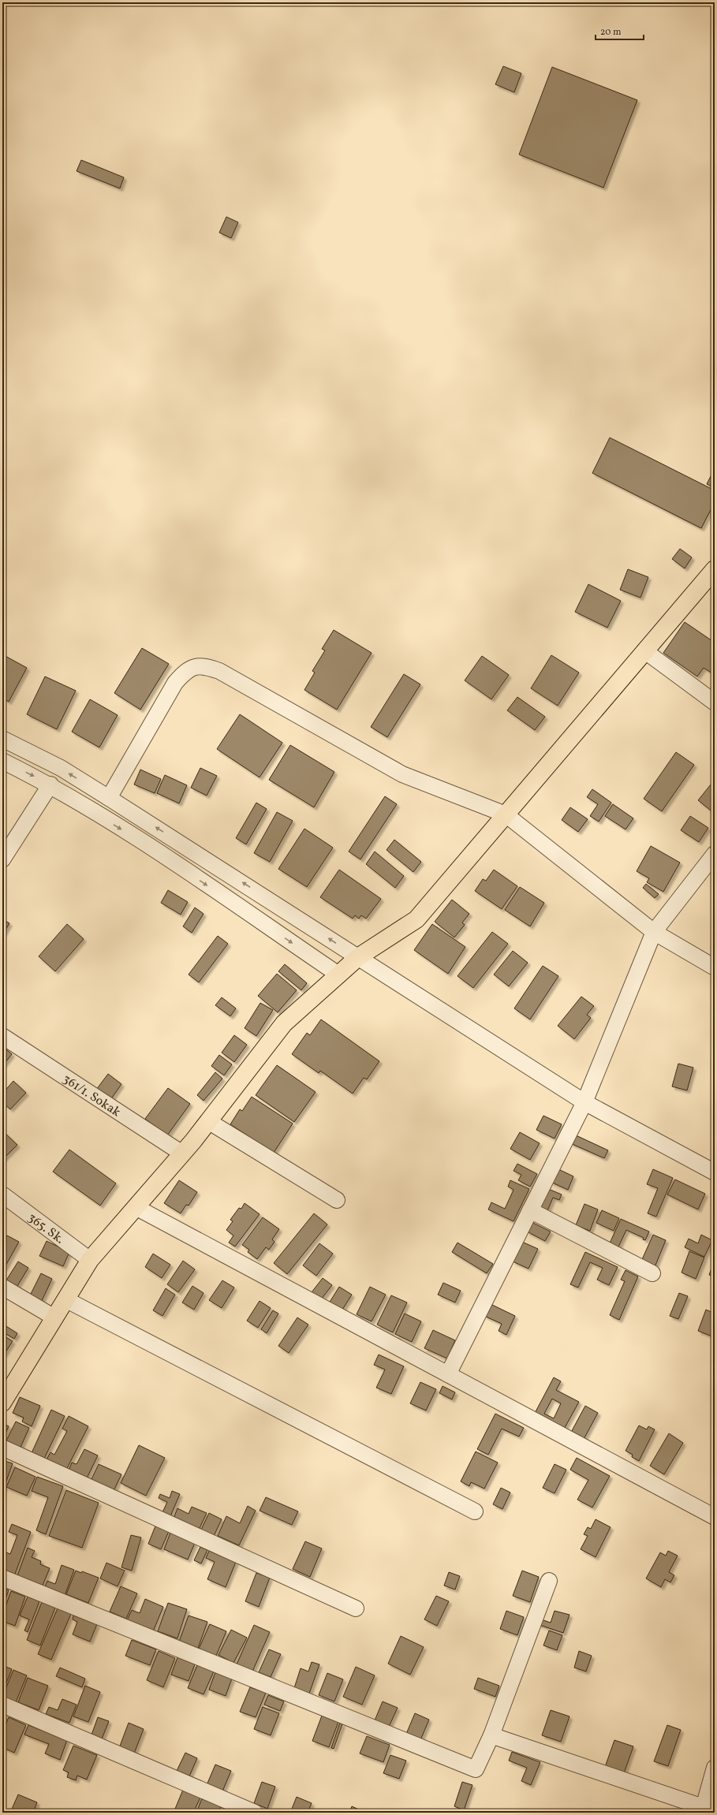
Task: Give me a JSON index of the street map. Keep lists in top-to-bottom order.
{
  "streets": {
    "street": ["361/1. Sokak", "365. Sk."]
  },
  "scale_bar": "20 m"
}
